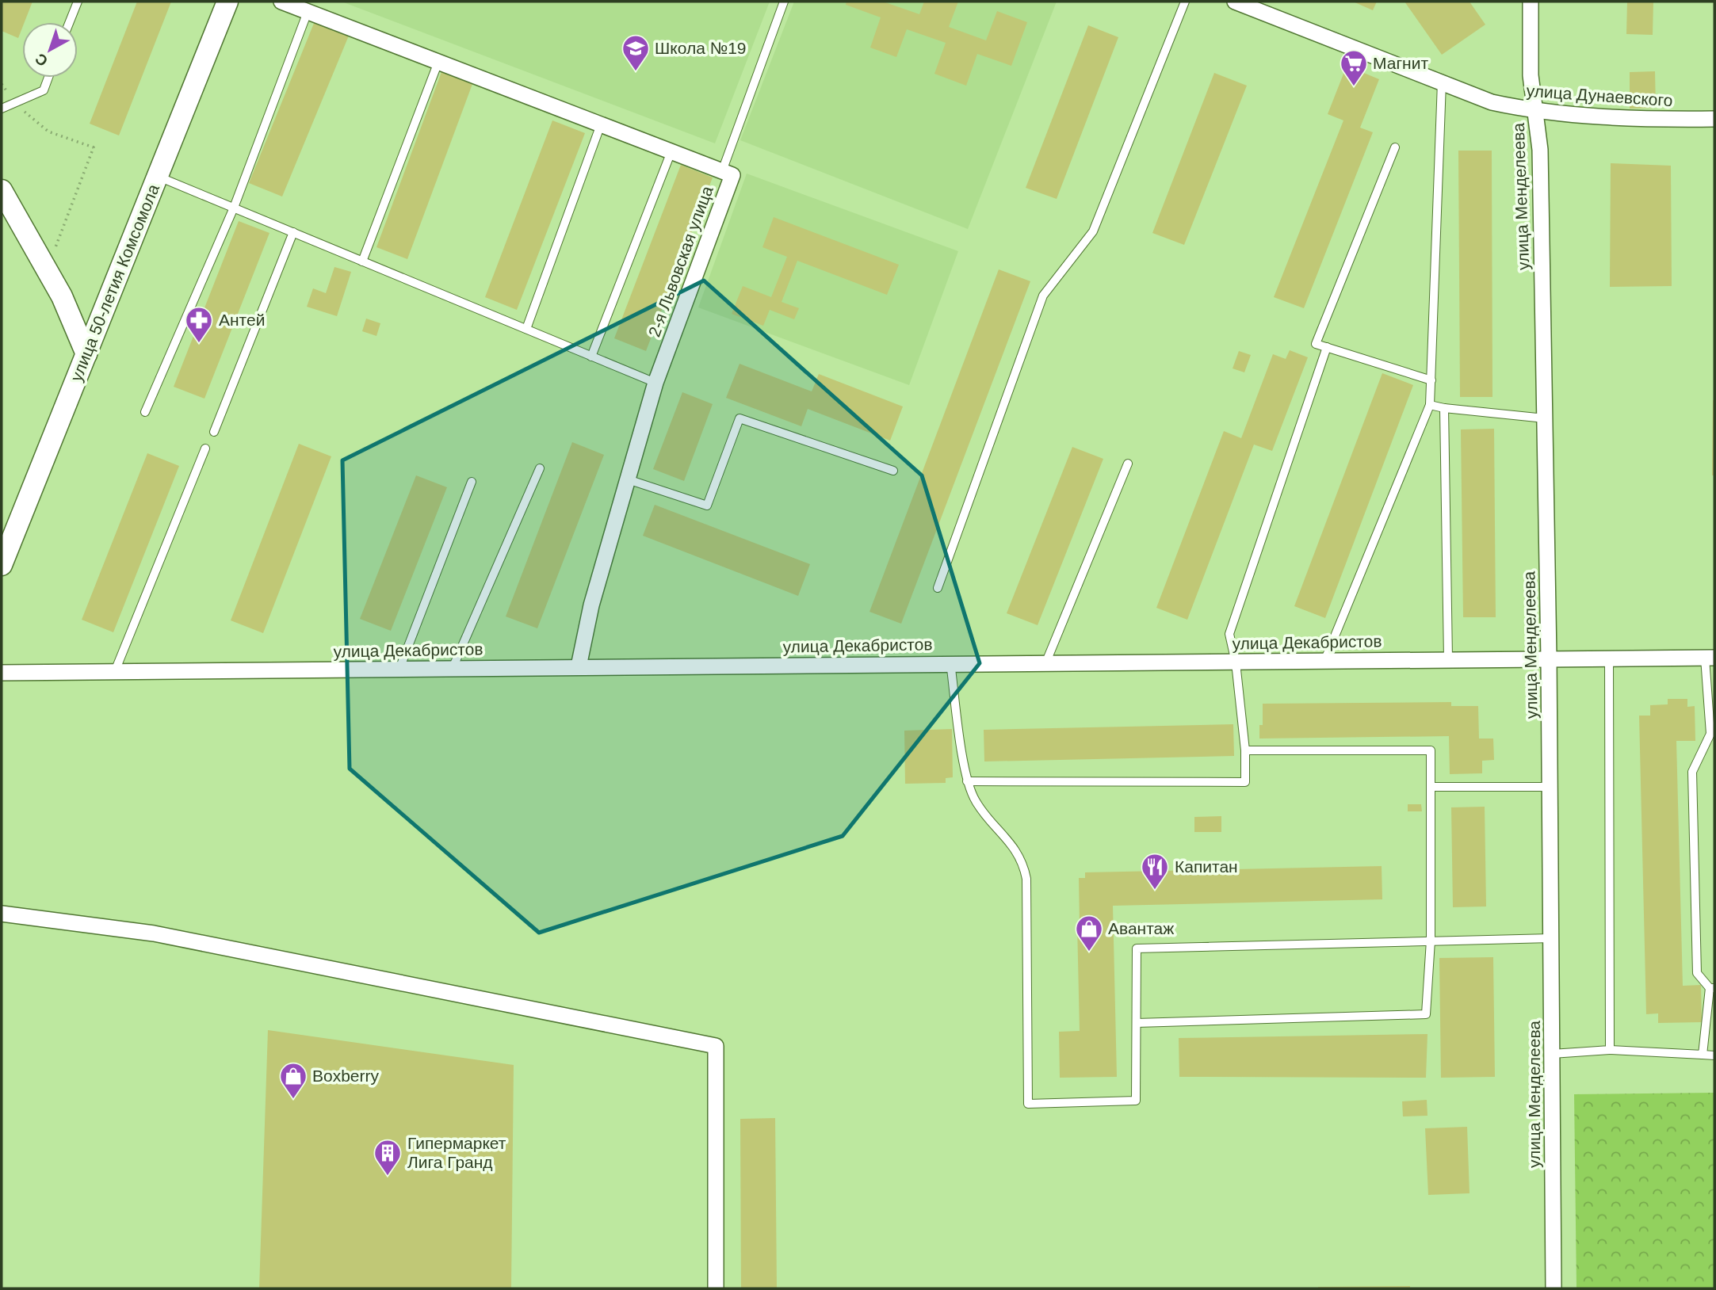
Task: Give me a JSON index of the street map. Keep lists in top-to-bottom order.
{
  "streets": {
    "main road": ["улица 50-летия Комсомола"],
    "street": [
      "улица Дунаевского",
      "улица Менделеева",
      "2-я Львовская улица",
      "улица Декабристов"
    ]
  },
  "crossings": [
    ["улица Дунаевского", "улица Менделеева"],
    ["улица Менделеева", "улица Декабристов"],
    ["2-я Львовская улица", "улица Декабристов"]
  ],
  "places": {
    "school or university": ["Школа №19"],
    "supermarket": ["Магнит"],
    "pharmacy": ["Антей"],
    "restaurant": ["Капитан"],
    "shop": ["Авантаж", "Boxberry"],
    "building": ["Гипермаркет Лига Гранд"]
  },
  "north": "bottom left"
}
